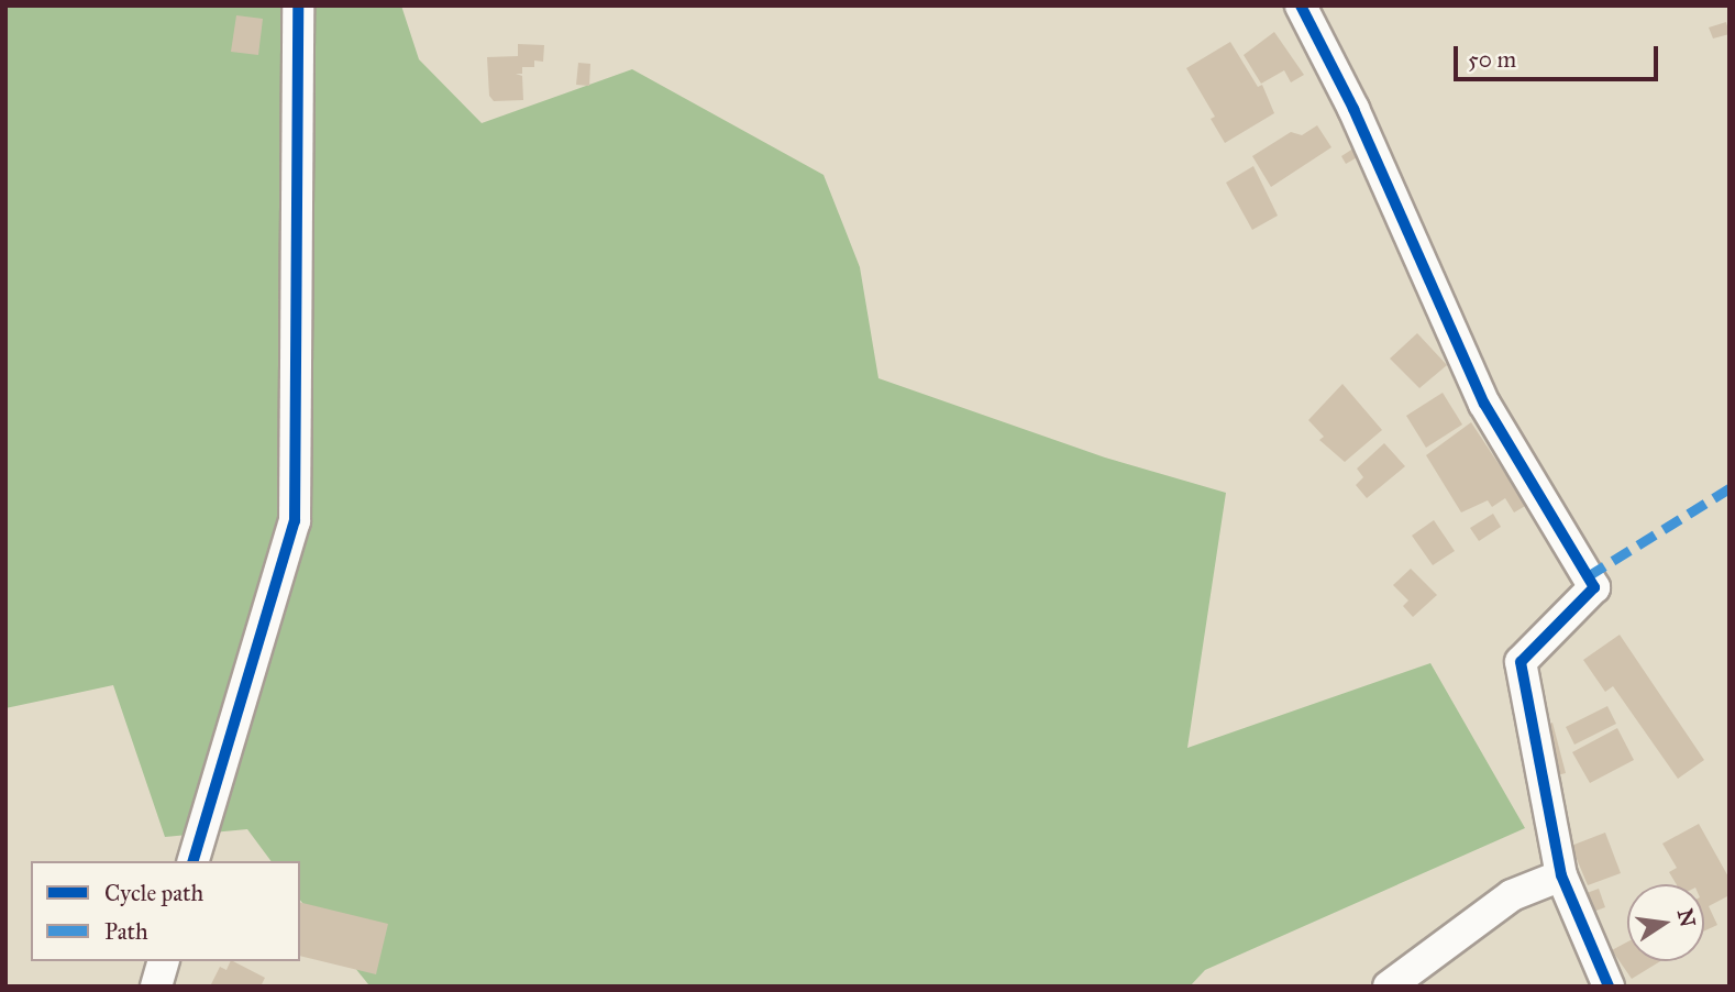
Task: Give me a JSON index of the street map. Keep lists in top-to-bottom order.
{
  "legend": ["Cycle path", "Path"],
  "scale_bar": "50 m",
  "north": "right"
}
